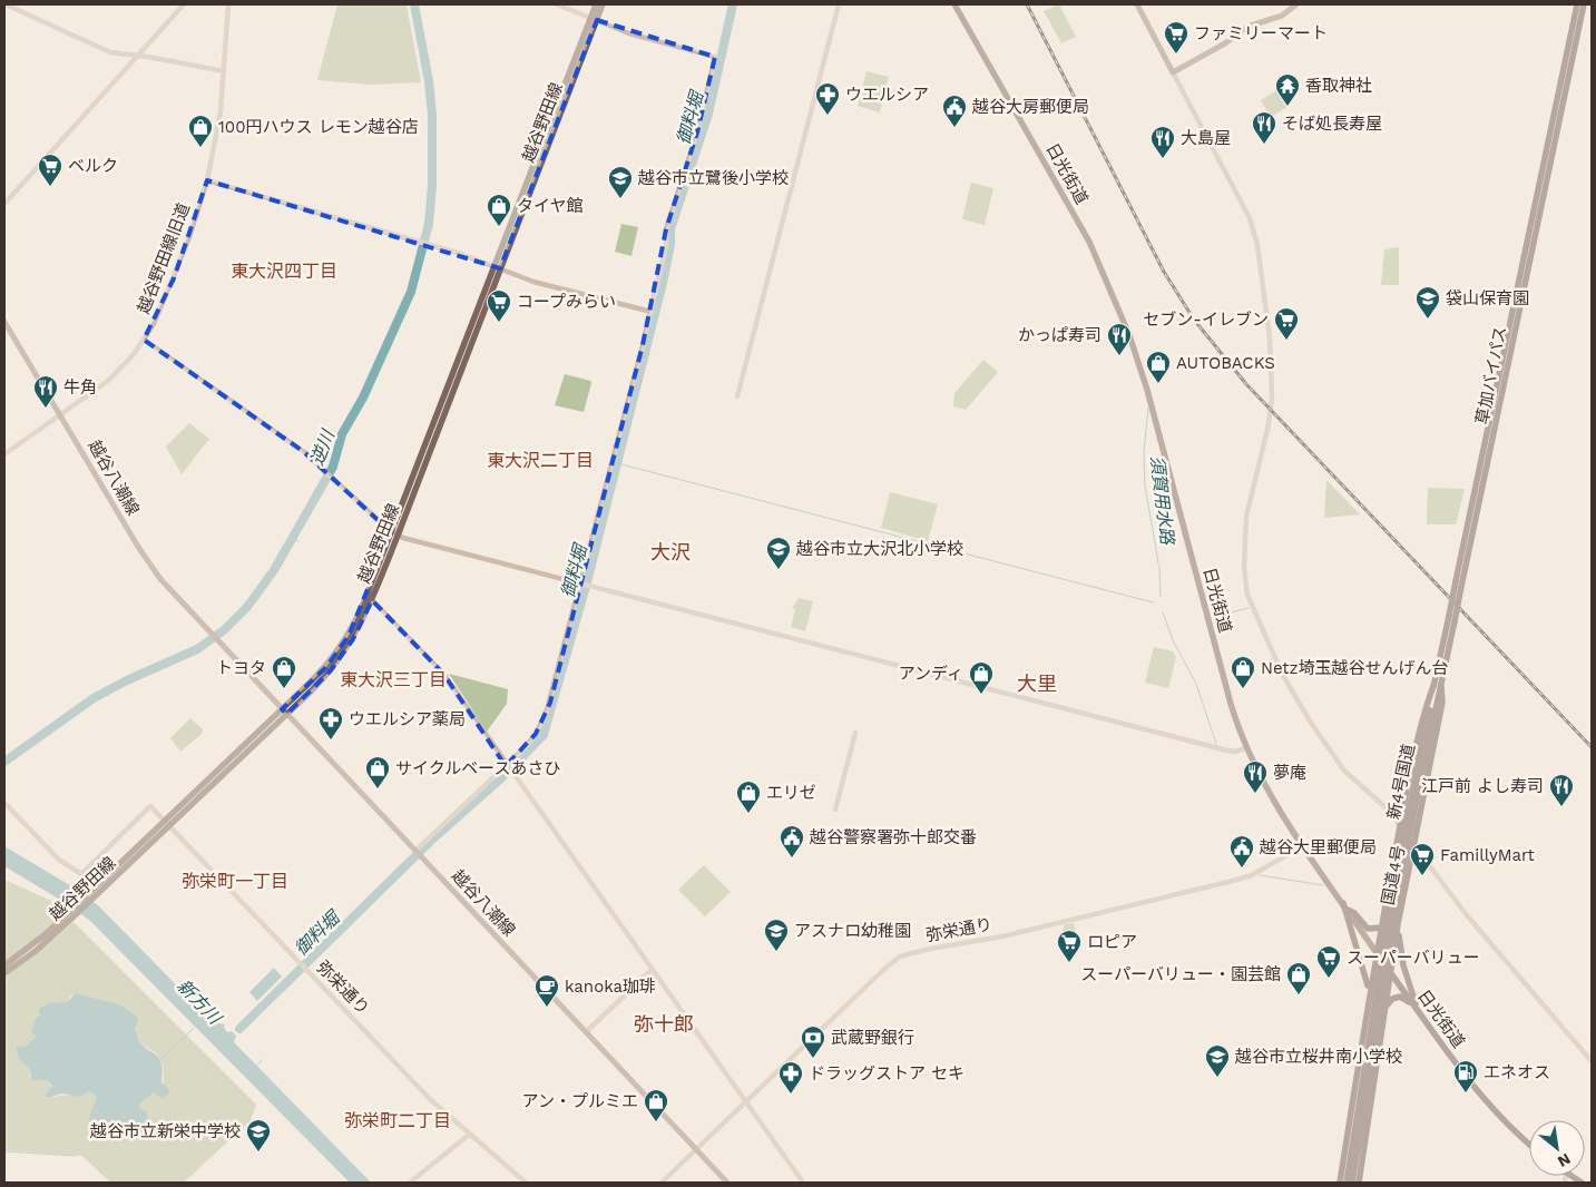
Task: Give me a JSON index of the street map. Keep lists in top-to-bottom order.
{
  "streets": {
    "highway": [
      "日光街道",
      "草加バイパス",
      "新4号国道",
      "国道4号"
    ],
    "main road": ["越谷野田線", "越谷八潮線"],
    "street": ["越谷野田線旧道", "弥栄通り"]
  },
  "crossings": [
    ["越谷野田線", "越谷八潮線"],
    ["越谷野田線", "弥栄通り"],
    ["日光街道", "国道4号"],
    ["日光街道", "弥栄通り"],
    ["越谷野田線旧道", "越谷八潮線"],
    ["草加バイパス", "新4号国道"],
    ["草加バイパス", "国道4号"],
    ["越谷八潮線", "弥栄通り"],
    ["新4号国道", "国道4号"]
  ],
  "districts": [
    "東大沢四丁目",
    "東大沢二丁目",
    "大沢",
    "東大沢三丁目",
    "大里",
    "弥栄町一丁目",
    "弥十郎",
    "弥栄町二丁目"
  ],
  "water": [
    "御料堀",
    "逆川",
    "須賀用水路",
    "新方川"
  ],
  "places": {
    "supermarket": [
      "ファミリーマート",
      "ベルク",
      "コープみらい",
      "セブン-イレブン",
      "FamillyMart",
      "ロピア",
      "スーパーバリュー"
    ],
    "temple": ["香取神社"],
    "pharmacy": ["ウエルシア", "ウエルシア薬局", "ドラッグストア セキ"],
    "public building": ["越谷大房郵便局", "越谷警察署弥十郎交番", "越谷大里郵便局"],
    "restaurant": [
      "そば処長寿屋",
      "大島屋",
      "かっぱ寿司",
      "牛角",
      "夢庵",
      "江戸前 よし寿司"
    ],
    "shop": [
      "100円ハウス レモン越谷店",
      "タイヤ館",
      "AUTOBACKS",
      "トヨタ",
      "Netz埼玉越谷せんげん台",
      "アンディ",
      "サイクルベースあさひ",
      "エリゼ",
      "スーパーバリュー・園芸館",
      "アン・プルミエ"
    ],
    "school or university": [
      "越谷市立鷺後小学校",
      "袋山保育園",
      "越谷市立大沢北小学校",
      "アスナロ幼稚園",
      "越谷市立桜井南小学校",
      "越谷市立新栄中学校"
    ],
    "cafe": ["kanoka珈琲"],
    "bank": ["武蔵野銀行"],
    "fuel station": ["エネオス"]
  },
  "north": "bottom right"
}
